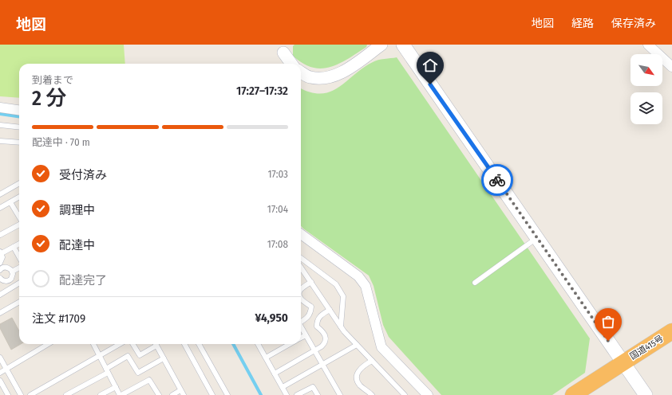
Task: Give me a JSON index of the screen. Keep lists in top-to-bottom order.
{
  "streets": {
    "highway": ["国道415号"]
  },
  "north": "bottom right",
  "page": {
    "header": "地図",
    "nav": ["地図", "経路", "保存済み"],
    "heading": ["2 分", "到着まで", "17:27–17:32"],
    "panel": ["注文 #1709", "¥4,950"],
    "bar": "配達中 · 70 m",
    "list": [
      ["受付済み", "17:03"],
      ["調理中", "17:04"],
      ["配達中", "17:08"],
      "配達完了"
    ]
  }
}
